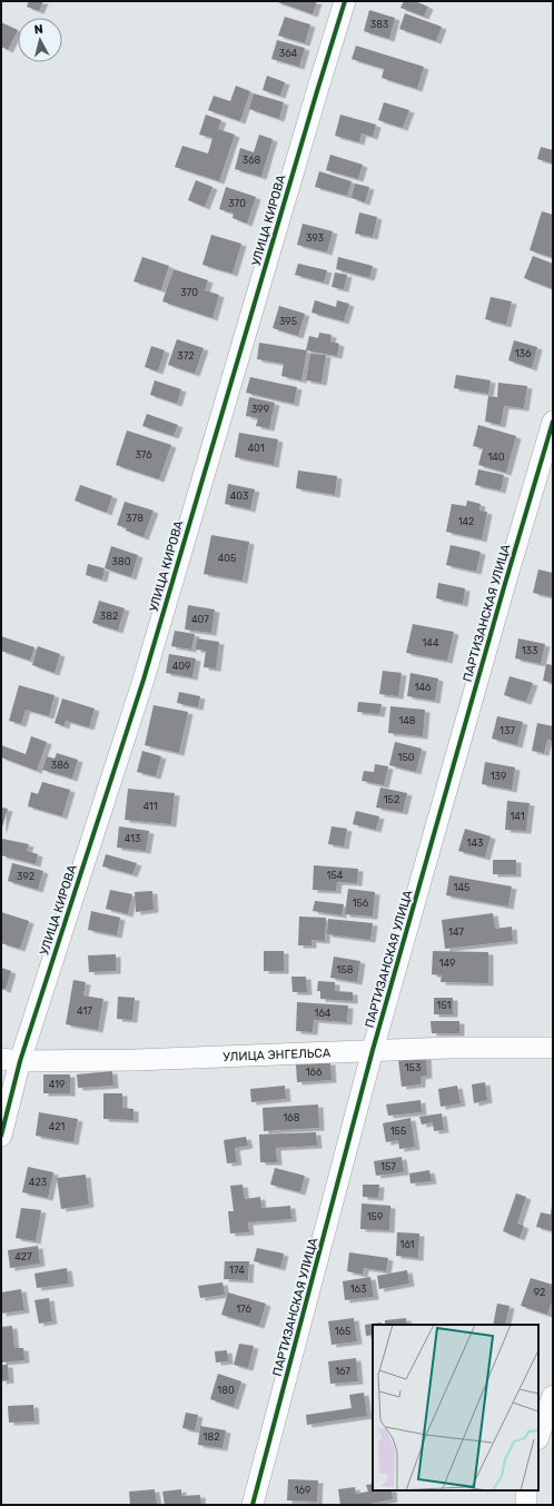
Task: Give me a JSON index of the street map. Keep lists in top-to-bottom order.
{
  "streets": {
    "street": ["УЛИЦА КИРОВА", "ПАРТИЗАНСКАЯ УЛИЦА", "УЛИЦА ЭНГЕЛЬСА"]
  },
  "crossings": [
    ["УЛИЦА КИРОВА", "УЛИЦА ЭНГЕЛЬСА"],
    ["ПАРТИЗАНСКАЯ УЛИЦА", "УЛИЦА ЭНГЕЛЬСА"]
  ],
  "house_numbers": [
    "383",
    "364",
    "368",
    "370",
    "393",
    "370",
    "395",
    "136",
    "372",
    "399",
    "401",
    "376",
    "140",
    "403",
    "378",
    "142",
    "405",
    "380",
    "382",
    "407",
    "144",
    "133",
    "409",
    "146",
    "148",
    "137",
    "150",
    "386",
    "139",
    "152",
    "411",
    "141",
    "413",
    "143",
    "154",
    "392",
    "145",
    "156",
    "147",
    "149",
    "158",
    "151",
    "417",
    "164",
    "153",
    "166",
    "419",
    "168",
    "421",
    "155",
    "157",
    "423",
    "159",
    "161",
    "427",
    "174",
    "163",
    "92",
    "176",
    "165",
    "167",
    "180",
    "182",
    "169"
  ],
  "north": "top"
}
